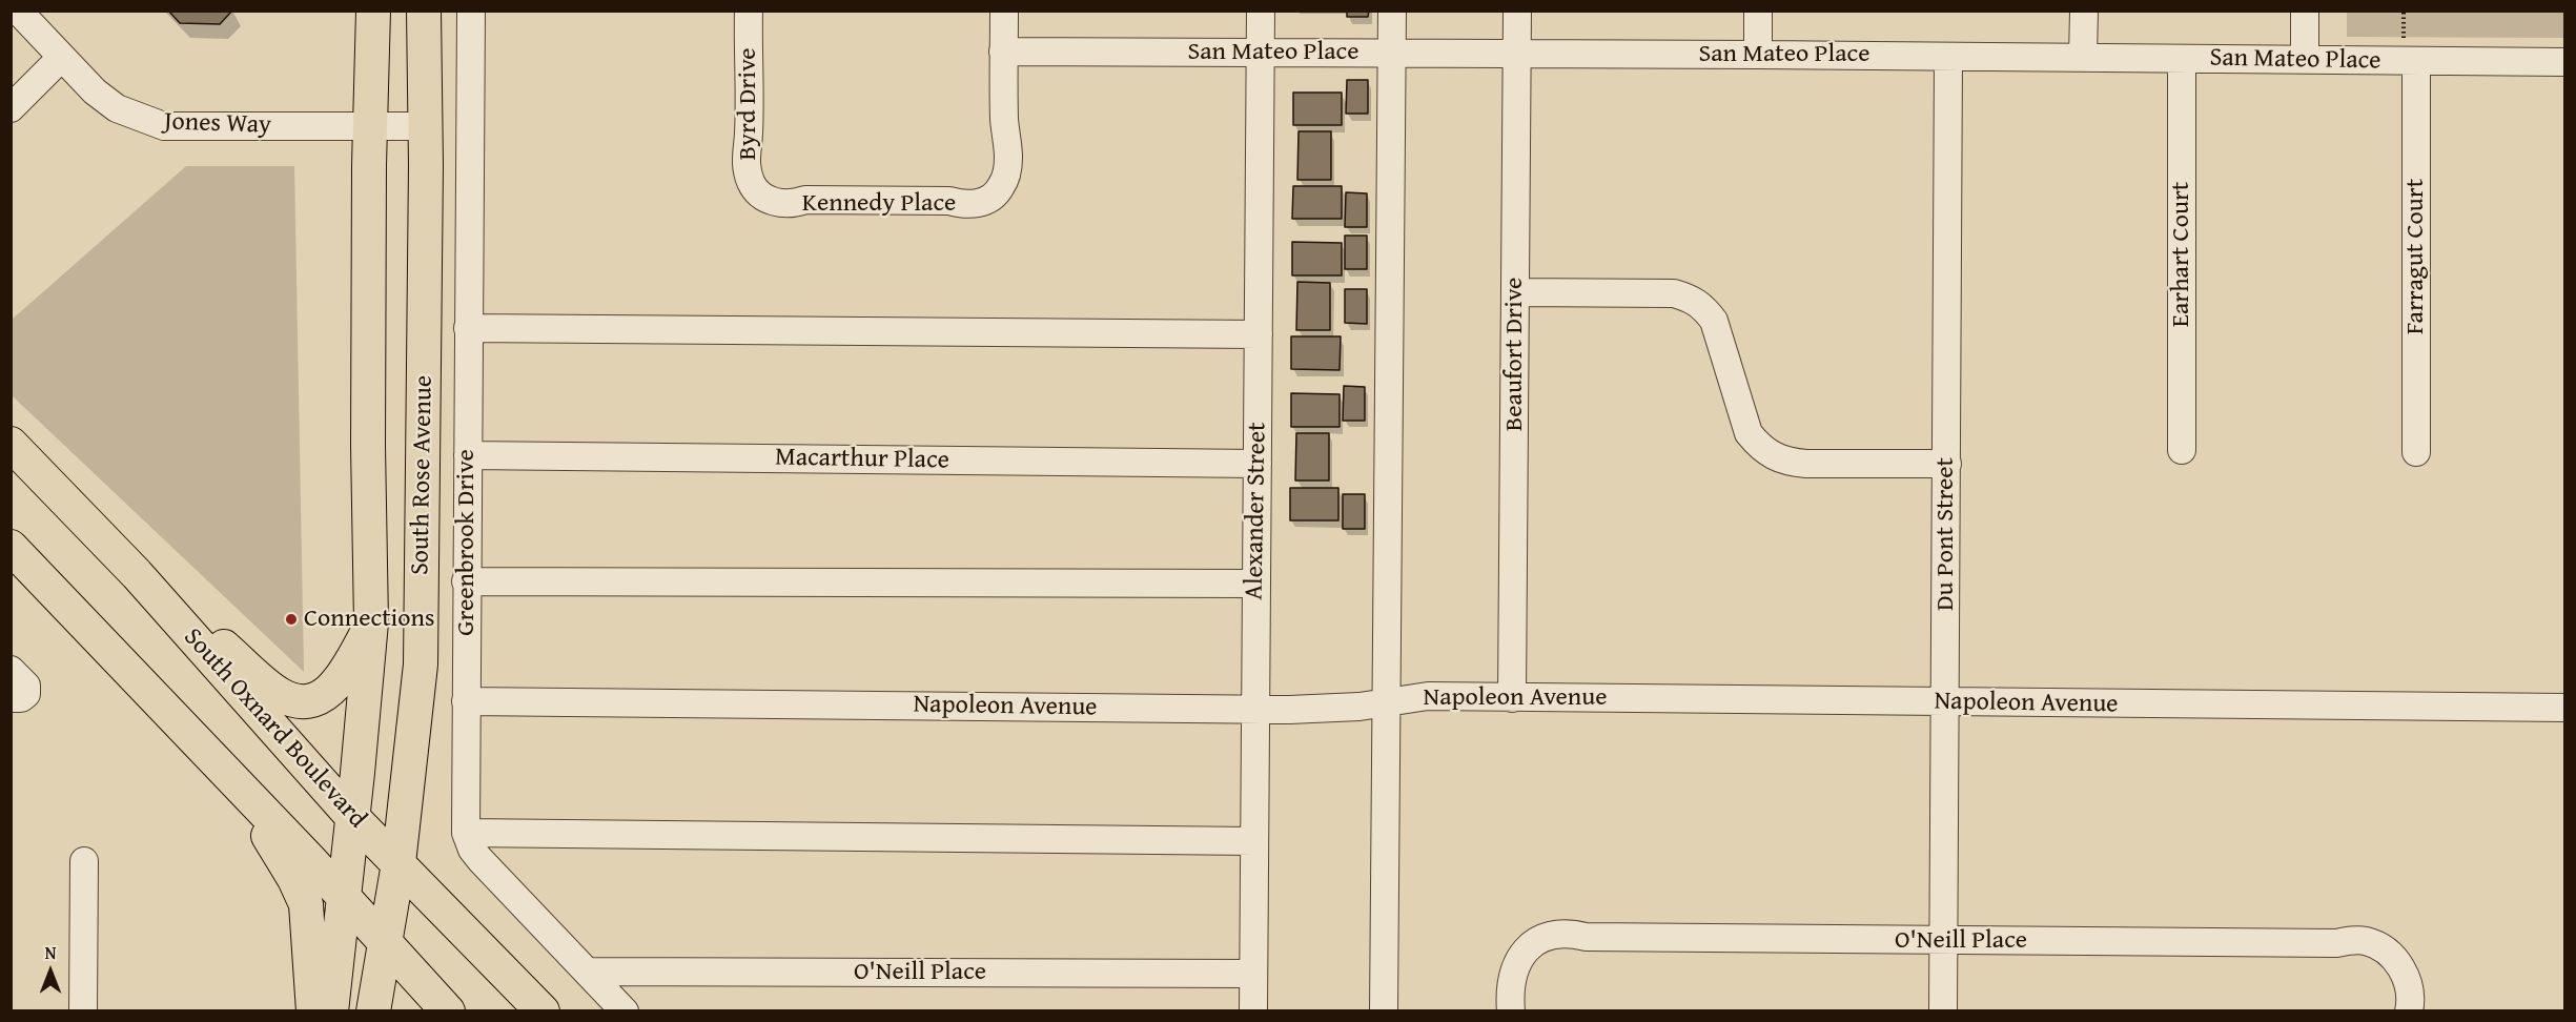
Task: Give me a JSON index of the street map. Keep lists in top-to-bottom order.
{
  "streets": {
    "main road": ["South Rose Avenue", "South Oxnard Boulevard"],
    "street": [
      "San Mateo Place",
      "Byrd Drive",
      "Jones Way",
      "Kennedy Place",
      "Earhart Court",
      "Farragut Court",
      "Beaufort Drive",
      "Macarthur Place",
      "Alexander Street",
      "Du Pont Street",
      "Greenbrook Drive",
      "Napoleon Avenue",
      "O'Neill Place"
    ]
  },
  "crossings": [
    ["San Mateo Place", "Kennedy Place"],
    ["San Mateo Place", "Earhart Court"],
    ["San Mateo Place", "Farragut Court"],
    ["San Mateo Place", "Beaufort Drive"],
    ["San Mateo Place", "Alexander Street"],
    ["San Mateo Place", "Du Pont Street"],
    ["Byrd Drive", "Kennedy Place"],
    ["Jones Way", "South Rose Avenue"],
    ["Beaufort Drive", "Napoleon Avenue"],
    ["Macarthur Place", "Alexander Street"],
    ["Macarthur Place", "Greenbrook Drive"],
    ["South Rose Avenue", "South Oxnard Boulevard"],
    ["Alexander Street", "Napoleon Avenue"],
    ["Alexander Street", "O'Neill Place"],
    ["Du Pont Street", "Napoleon Avenue"],
    ["Du Pont Street", "O'Neill Place"],
    ["Greenbrook Drive", "Napoleon Avenue"],
    ["Greenbrook Drive", "O'Neill Place"]
  ],
  "places": ["Connections"],
  "north": "top"
}
